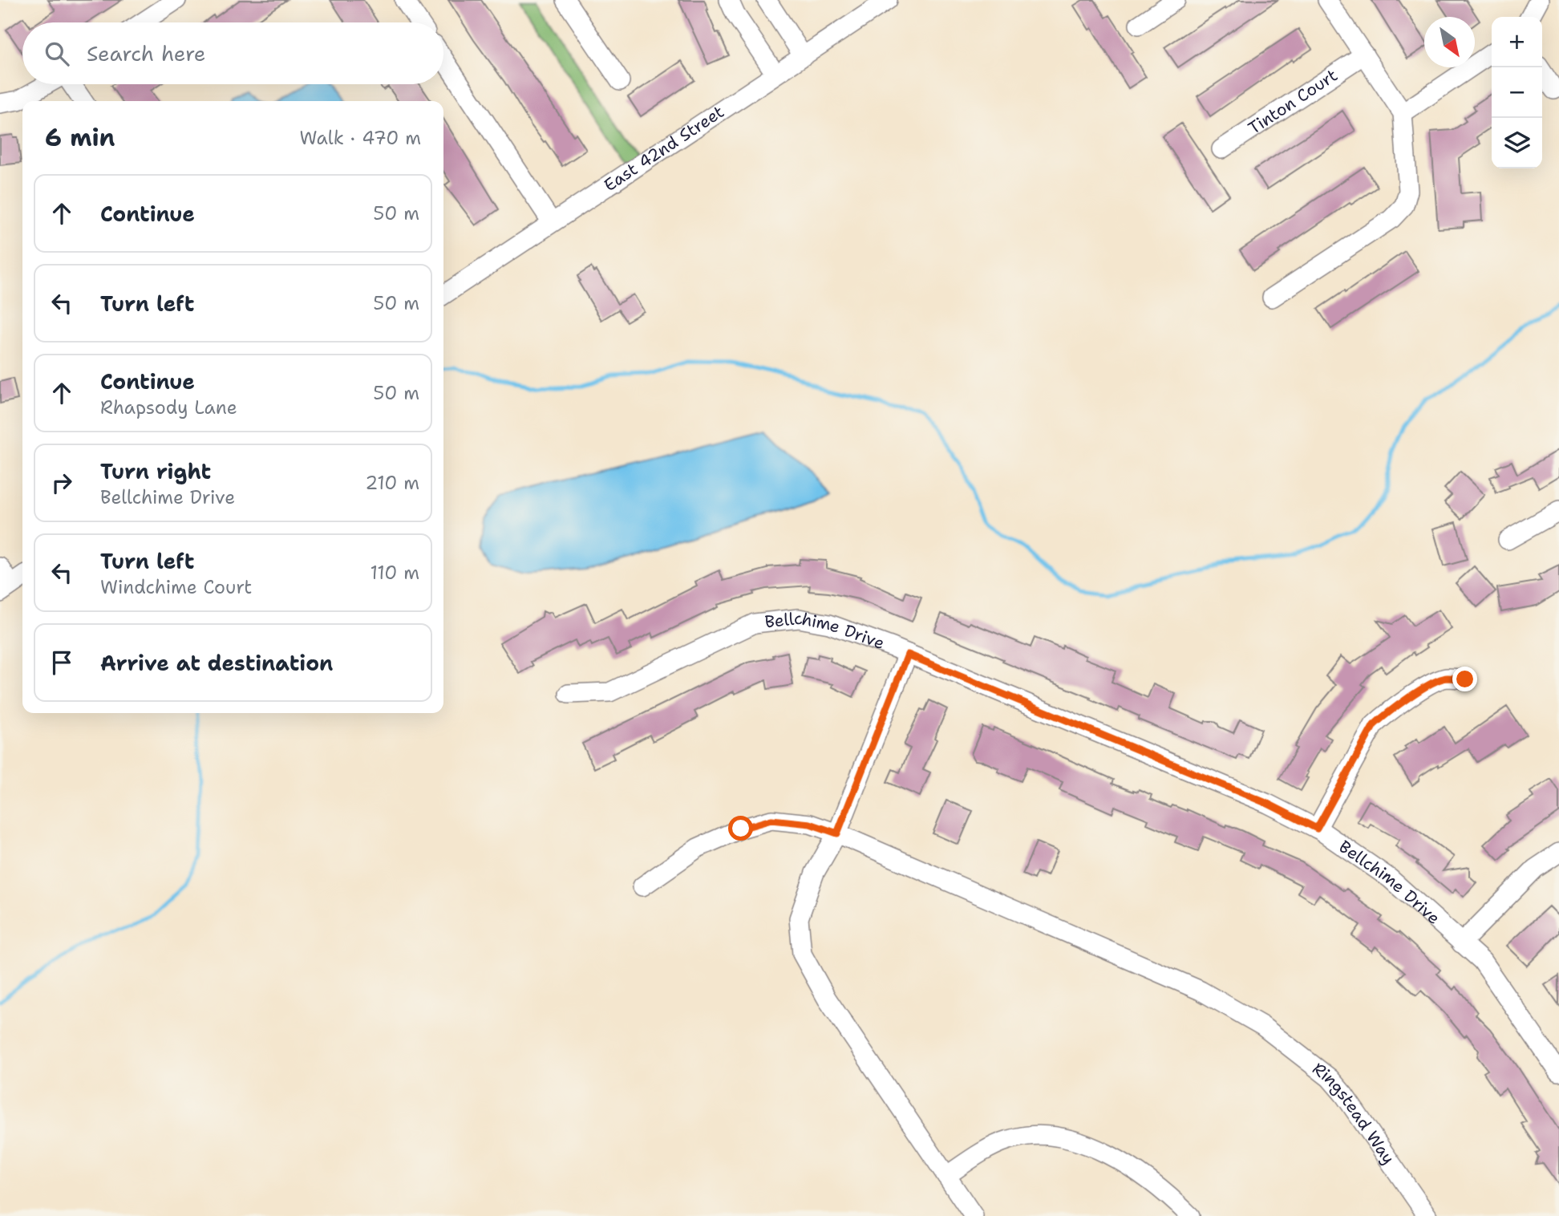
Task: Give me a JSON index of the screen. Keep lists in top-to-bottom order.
{
  "streets": {
    "street": [
      "Tinton Court",
      "East 42nd Street",
      "Bellchime Drive",
      "Ringstead Way"
    ]
  },
  "north": "bottom right",
  "page": {
    "map_buttons": ["+", "−"],
    "search": "Search here",
    "heading": ["6 min", "Walk · 470 m"],
    "list": [
      ["Continue", "50 m"],
      ["Turn left", "50 m"],
      ["Continue", "Rhapsody Lane", "50 m"],
      ["Turn right", "Bellchime Drive", "210 m"],
      ["Turn left", "Windchime Court", "110 m"],
      "Arrive at destination"
    ]
  }
}
